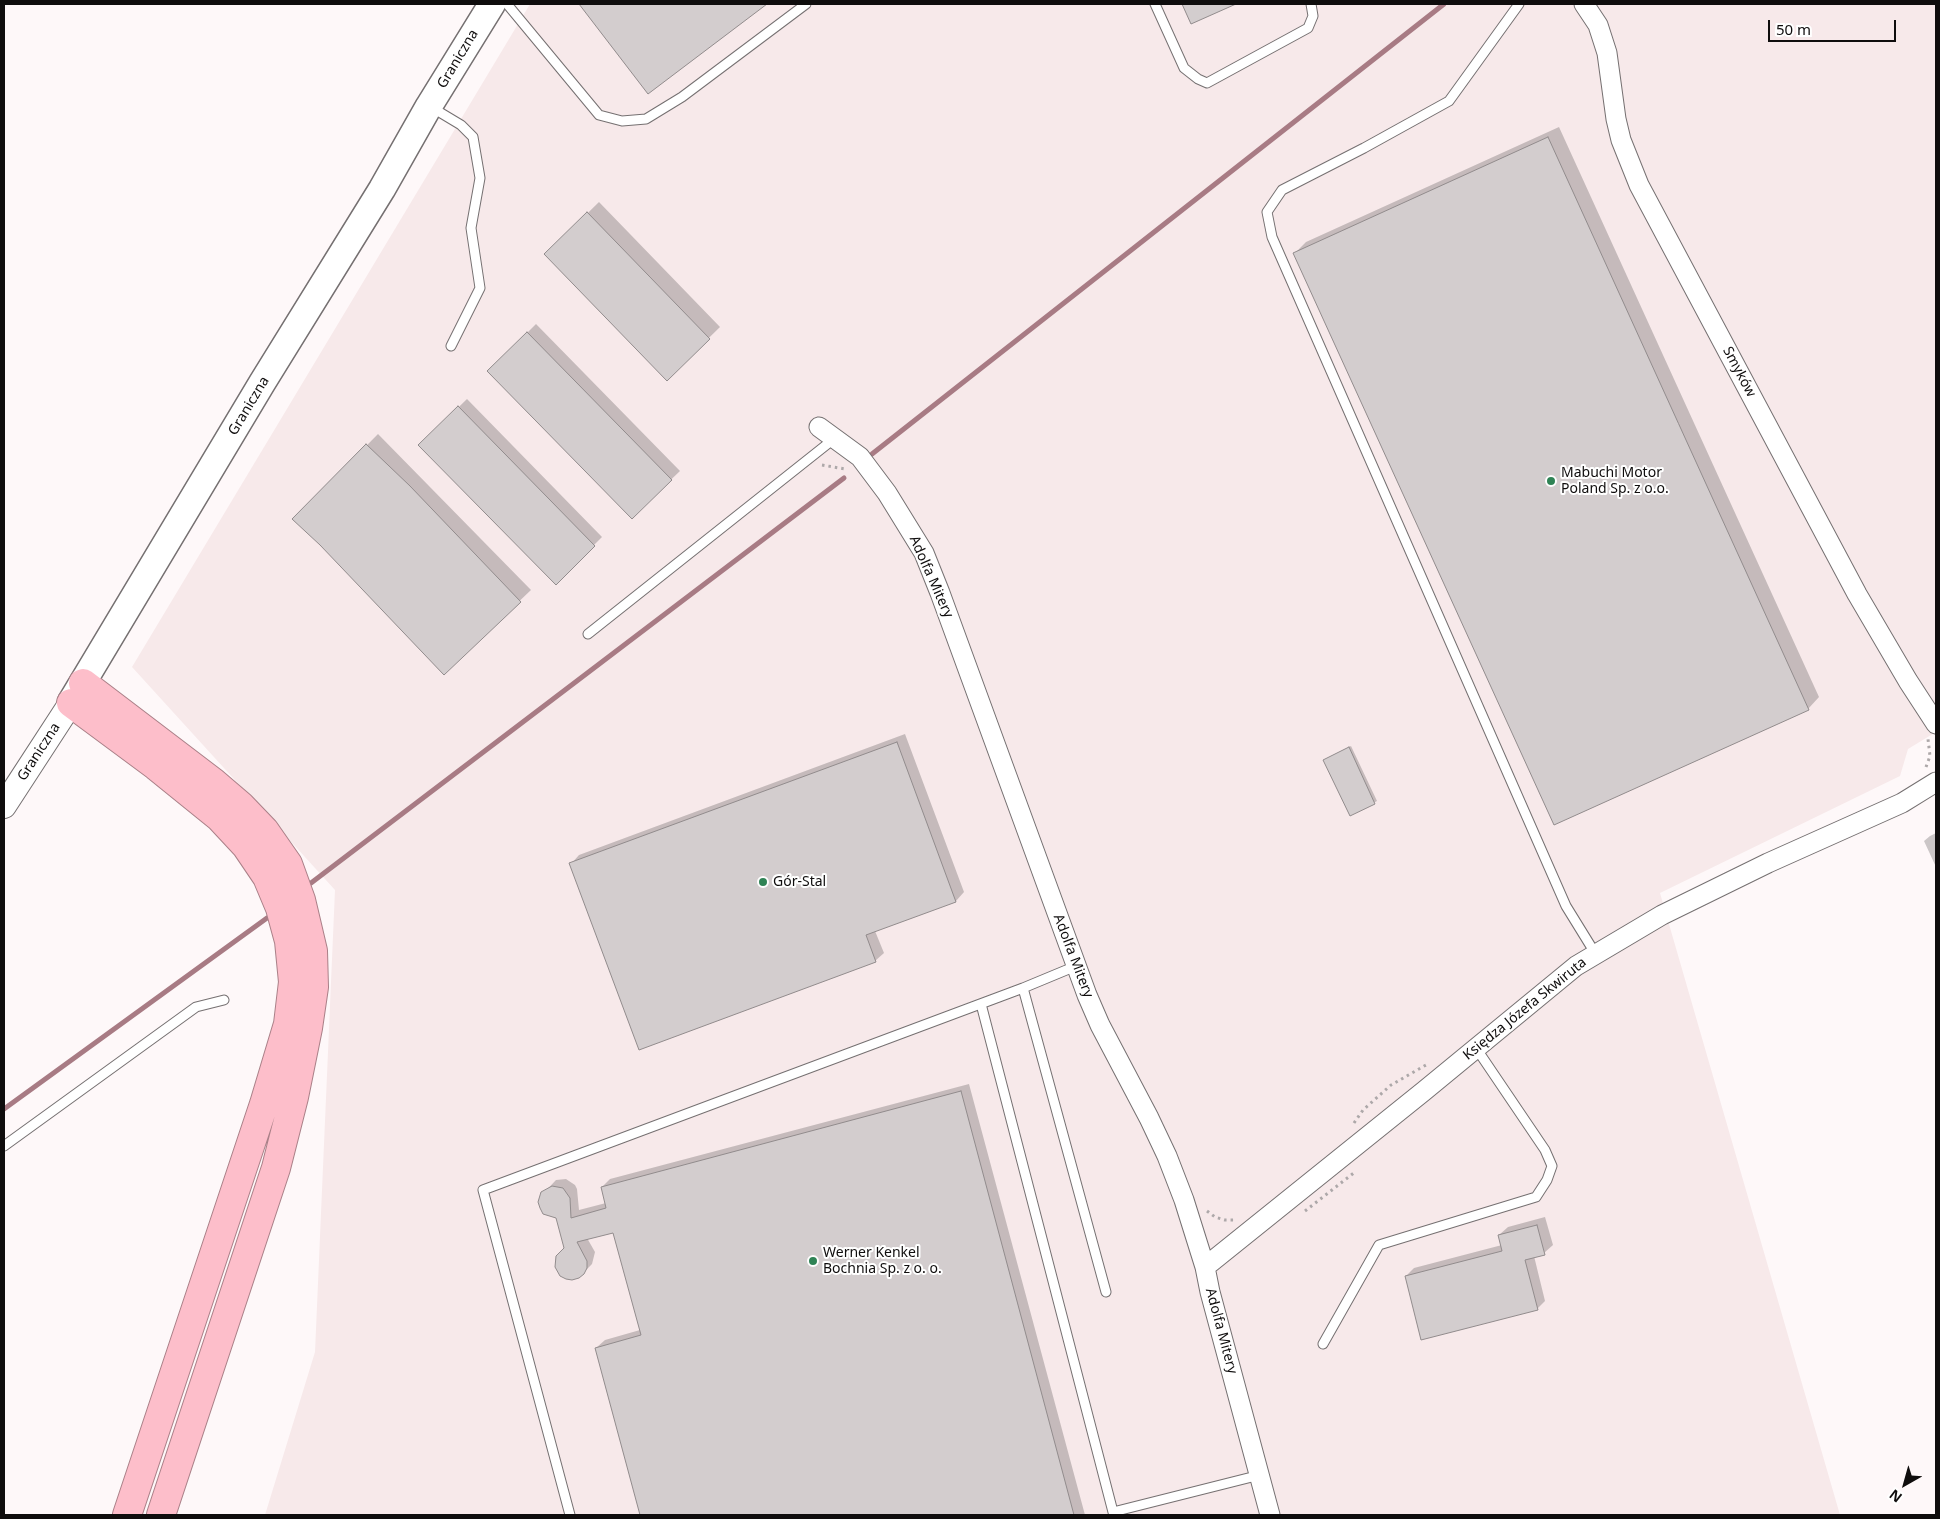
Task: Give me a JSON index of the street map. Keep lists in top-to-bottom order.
{
  "streets": {
    "main road": ["Graniczna"],
    "street": ["Smyków", "Adolfa Mitery", "Księdza Józefa Skwiruta"]
  },
  "crossings": [
    ["Adolfa Mitery", "Księdza Józefa Skwiruta"]
  ],
  "places": ["Mabuchi Motor Poland Sp. z o.o.", "Gór-Stal", "Werner Kenkel Bochnia Sp. z o. o."],
  "scale_bar": "50 m",
  "north": "bottom left"
}
